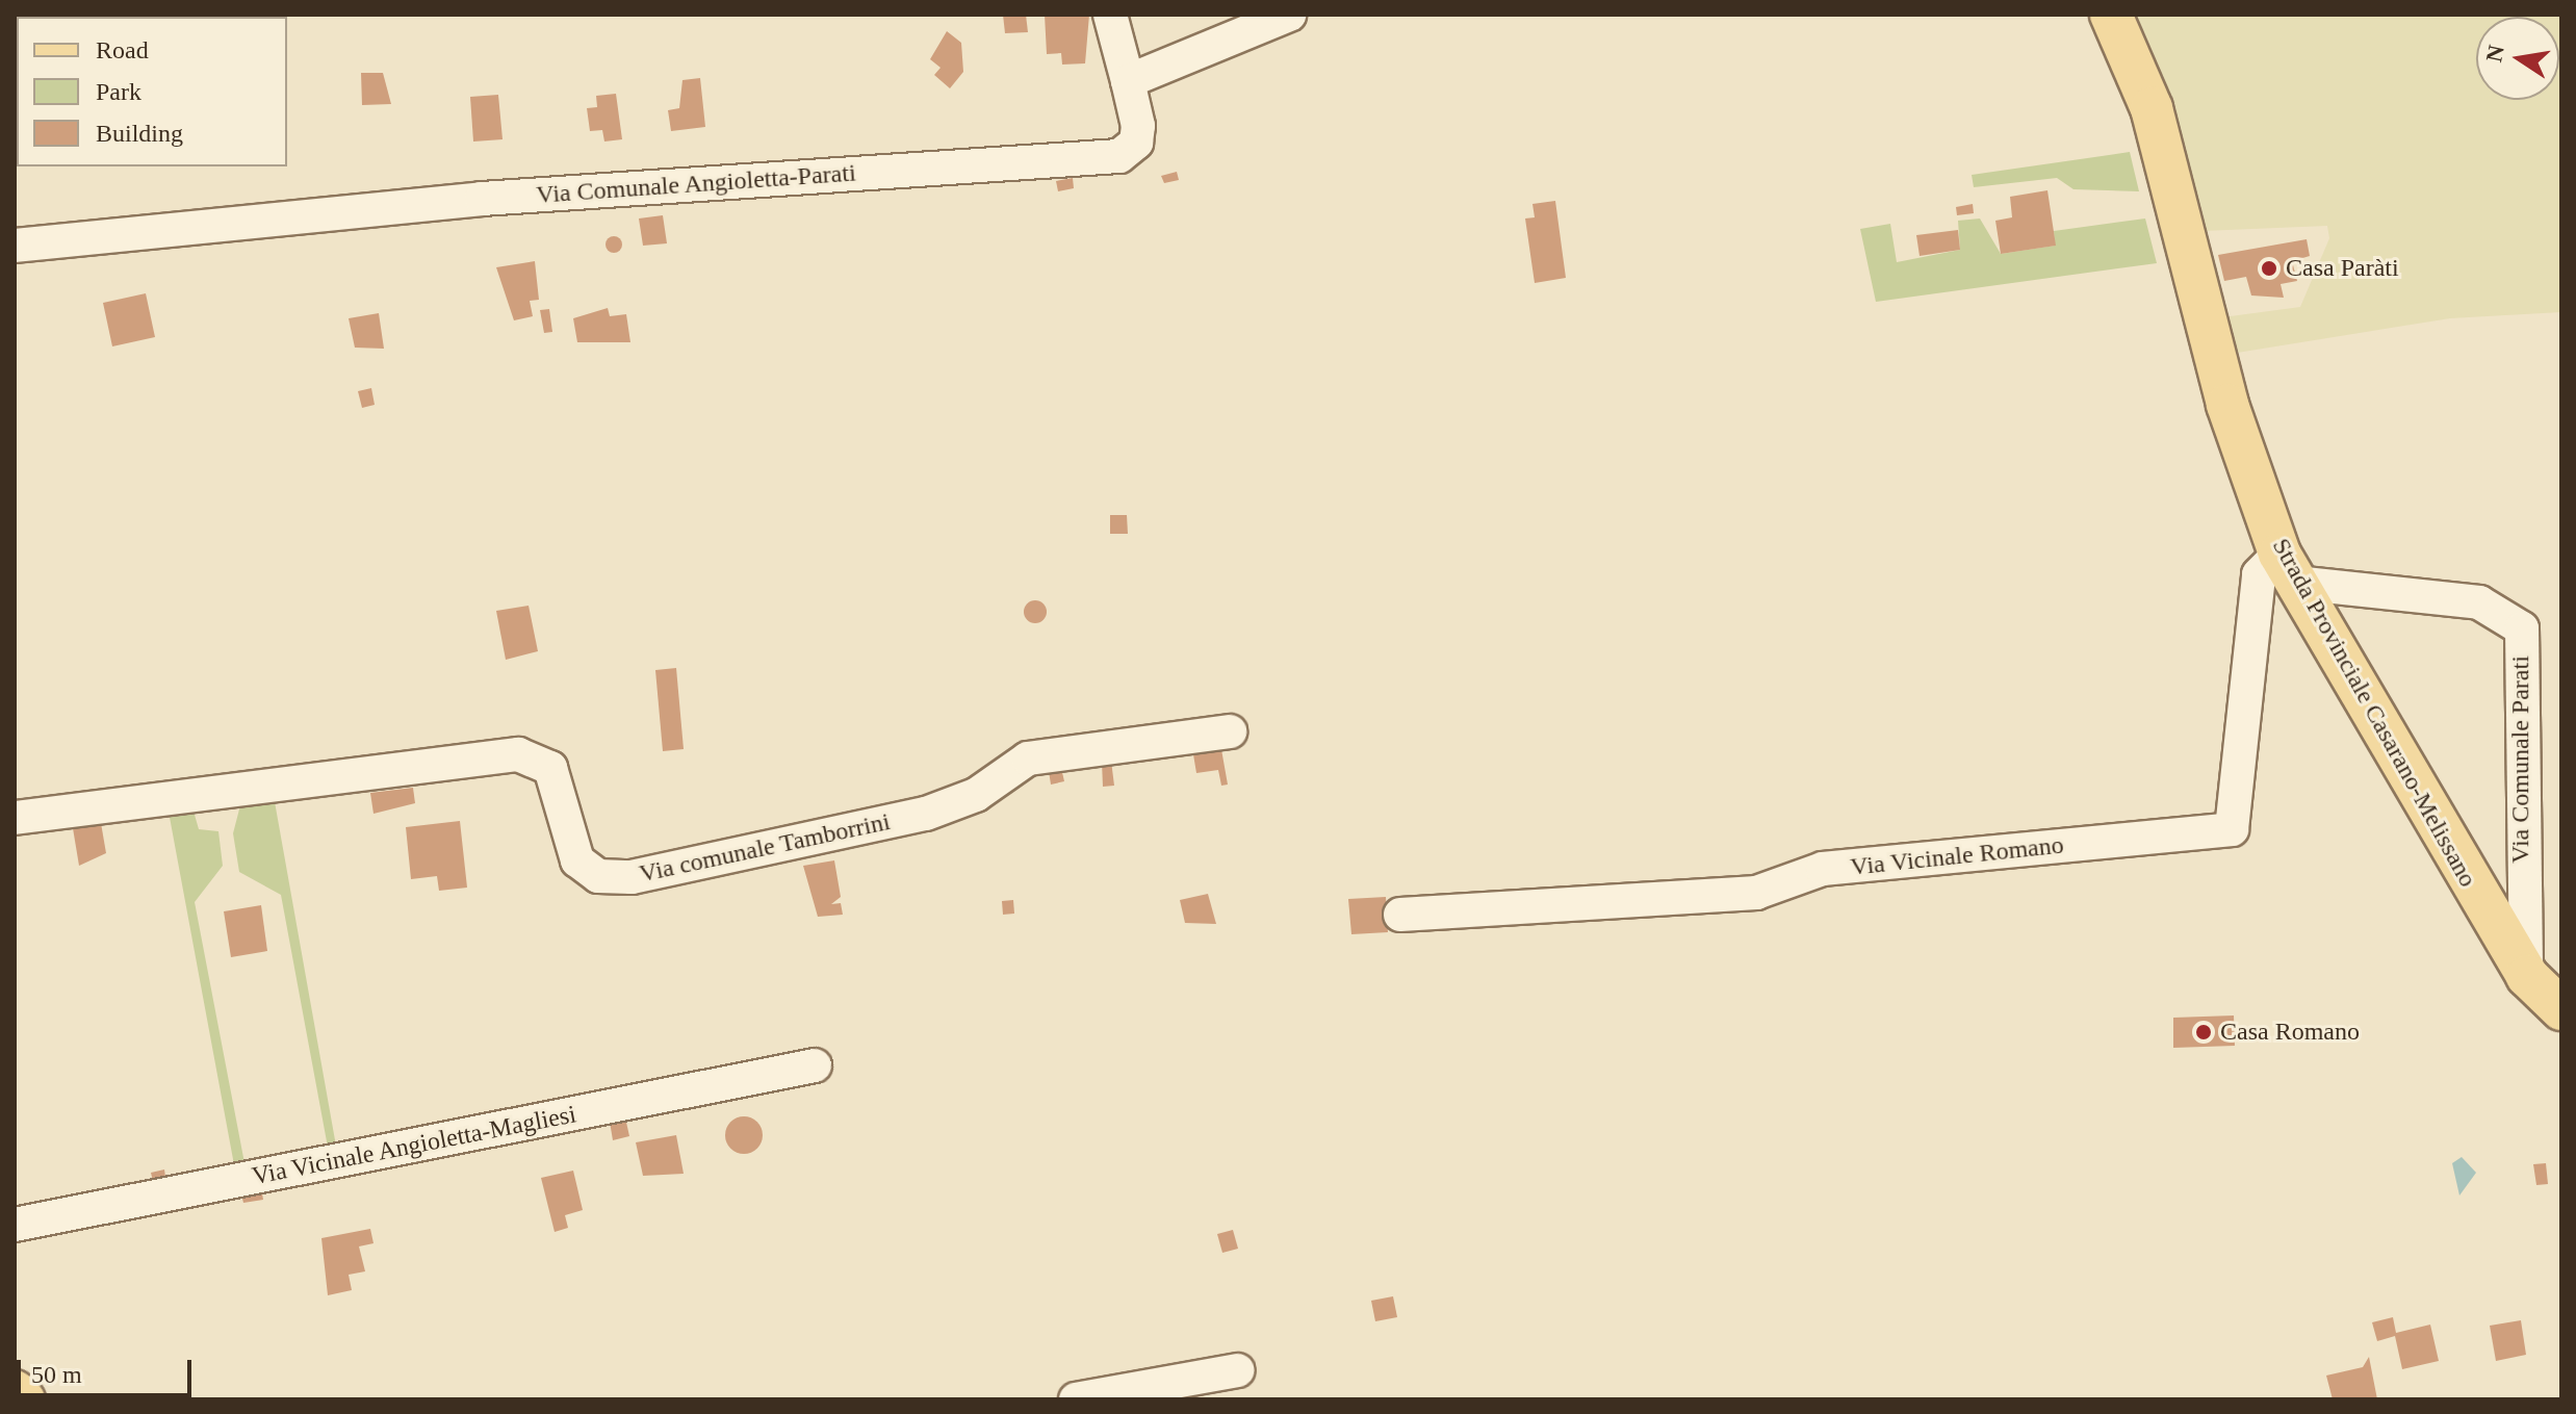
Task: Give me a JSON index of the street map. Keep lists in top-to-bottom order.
{
  "streets": {
    "main road": ["Strada Provinciale Casarano-Melissano"],
    "street": [
      "Via Comunale Angioletta-Parati",
      "Via Comunale Parati",
      "Via comunale Tamborrini",
      "Via Vicinale Romano",
      "Via Vicinale Angioletta-Magliesi"
    ]
  },
  "crossings": [
    ["Strada Provinciale Casarano-Melissano", "Via Comunale Parati"],
    ["Strada Provinciale Casarano-Melissano", "Via Vicinale Romano"],
    ["Via Comunale Parati", "Via Vicinale Romano"]
  ],
  "places": ["Casa Paràti", "Casa Romano"],
  "legend": ["Road", "Park", "Building"],
  "scale_bar": "50 m",
  "north": "left"
}
